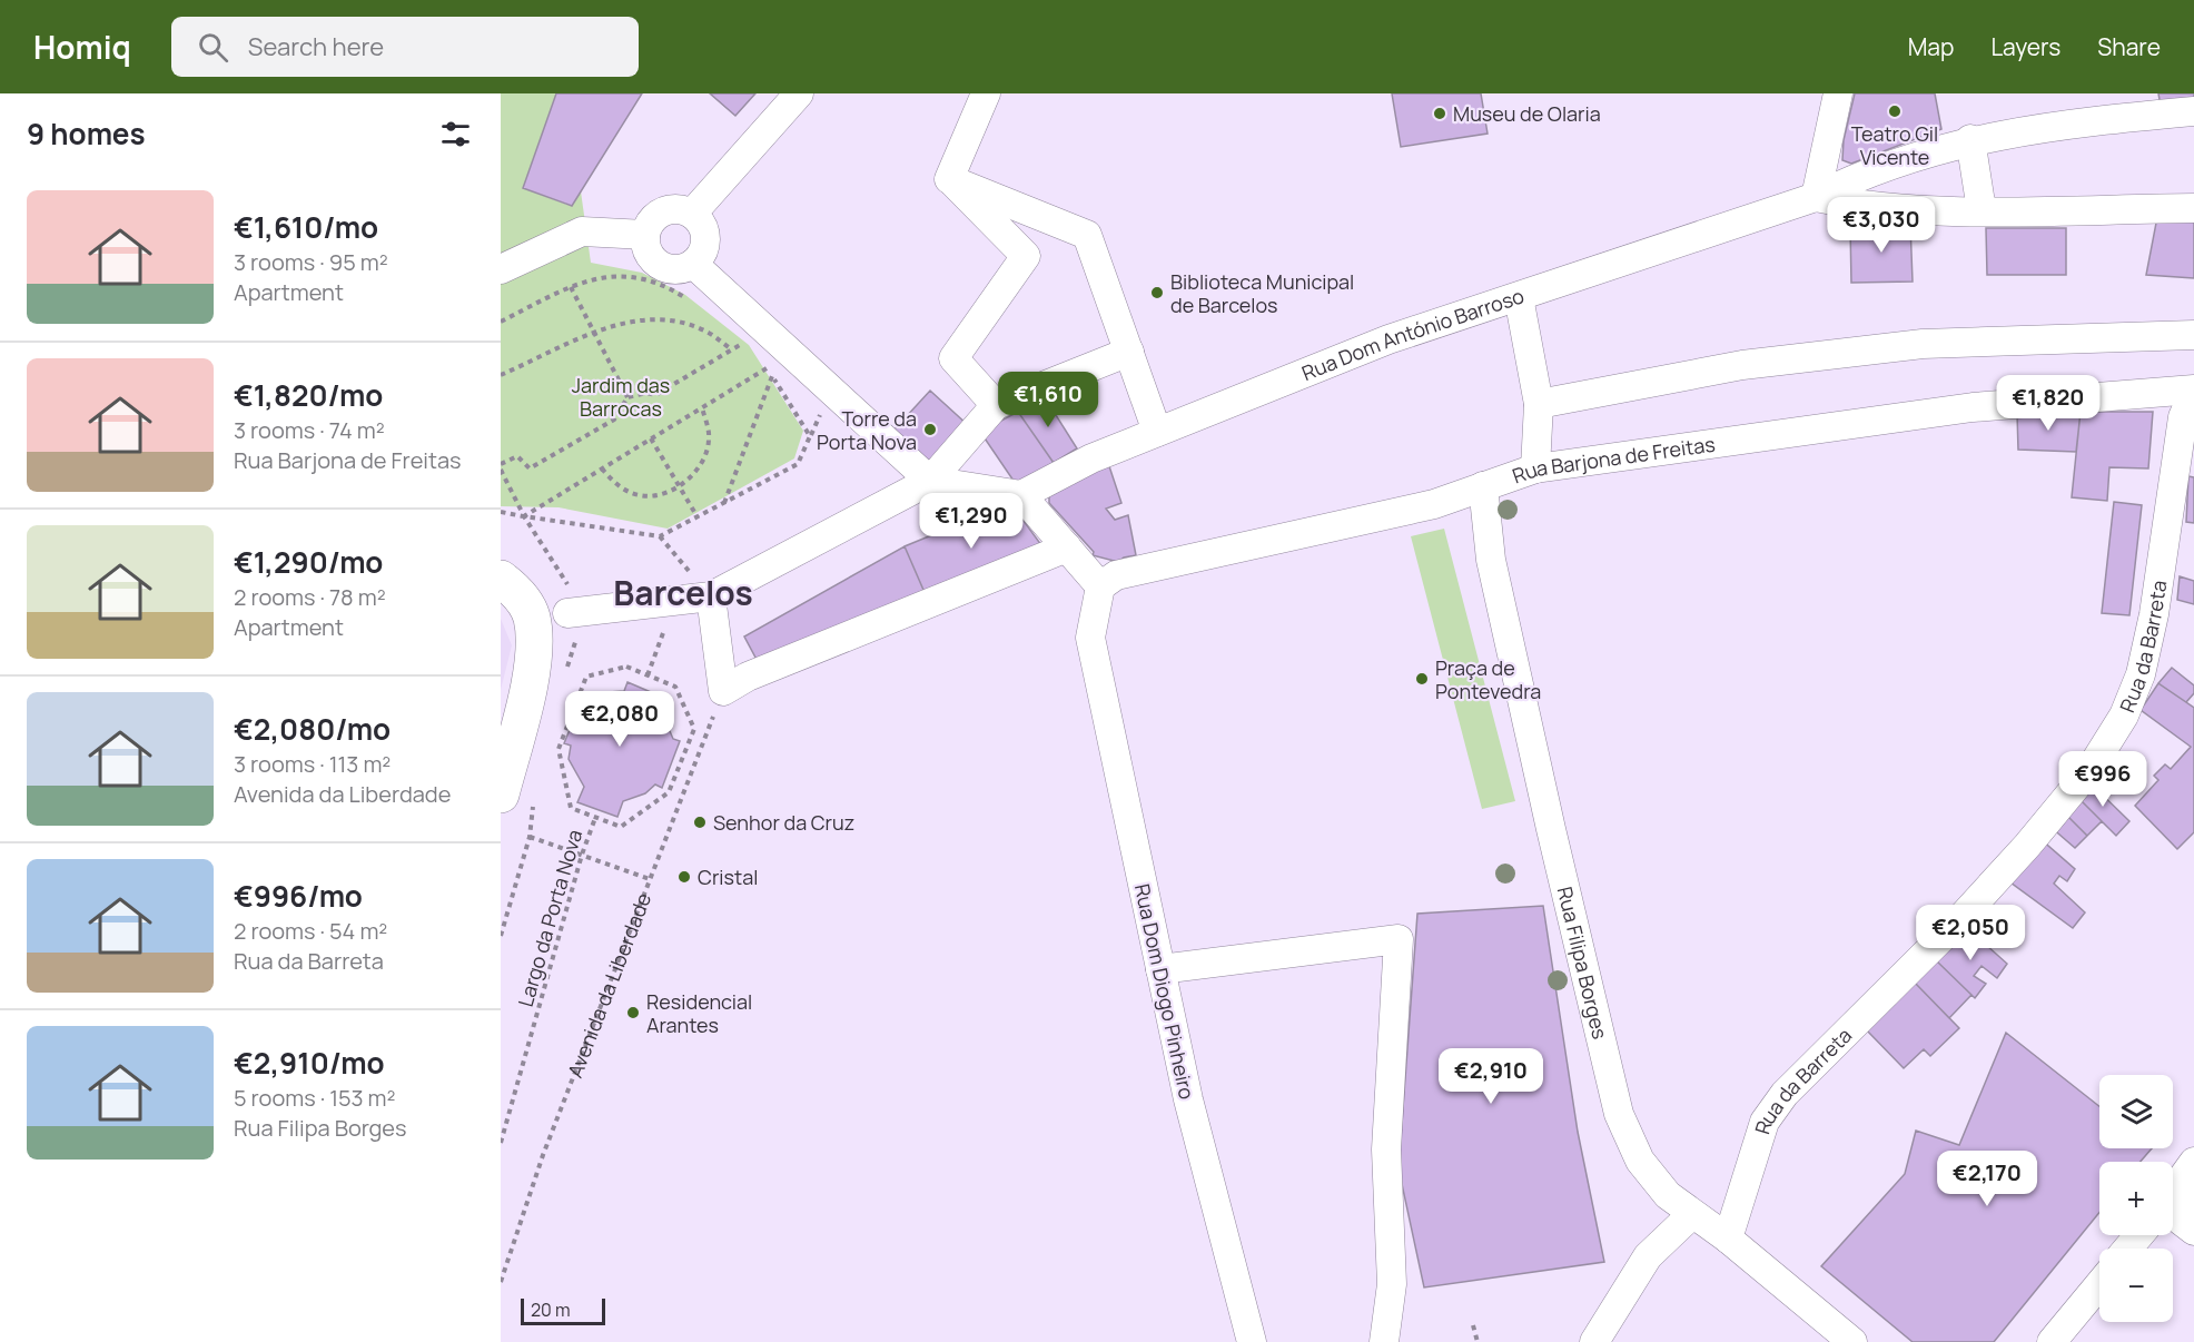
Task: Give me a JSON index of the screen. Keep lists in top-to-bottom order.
{
  "streets": {
    "street": [
      "Rua Dom António Barroso",
      "Rua Barjona de Freitas",
      "Rua da Barreta",
      "Rua Filipa Borges",
      "Rua Dom Diogo Pinheiro"
    ],
    "path": ["Largo da Porta Nova", "Avenida da Liberdade"]
  },
  "crossings": [
    ["Rua Barjona de Freitas", "Rua da Barreta"],
    ["Rua Barjona de Freitas", "Rua Filipa Borges"],
    ["Rua Barjona de Freitas", "Rua Dom Diogo Pinheiro"],
    ["Rua da Barreta", "Rua Filipa Borges"]
  ],
  "districts": ["Barcelos"],
  "parks": ["Jardim das Barrocas"],
  "places": [
    "Teatro Gil Vicente",
    "Museu de Olaria",
    "Biblioteca Municipal de Barcelos",
    "Torre da Porta Nova",
    "Praça de Pontevedra",
    "Senhor da Cruz",
    "Cristal",
    "Residencial Arantes"
  ],
  "scale_bar": "20 m",
  "page": {
    "header": "Homiq",
    "search": "Search here",
    "nav": ["Map", "Layers", "Share"],
    "heading": "9 homes",
    "list": [
      {
        "name": "€1,610/mo",
        "note": "3 rooms · 95 m² · Apartment"
      },
      {
        "name": "€1,820/mo",
        "note": "3 rooms · 74 m² · Rua Barjona de Freitas"
      },
      {
        "name": "€1,290/mo",
        "note": "2 rooms · 78 m² · Apartment"
      },
      {
        "name": "€2,080/mo",
        "note": "3 rooms · 113 m² · Avenida da Liberdade"
      },
      {
        "name": "€996/mo",
        "note": "2 rooms · 54 m² · Rua da Barreta"
      },
      {
        "name": "€2,910/mo",
        "note": "5 rooms · 153 m² · Rua Filipa Borges"
      }
    ],
    "price": [
      "€3,030",
      "€1,610",
      "€1,820",
      "€1,290",
      "€2,080",
      "€996",
      "€2,050",
      "€2,910",
      "€2,170"
    ],
    "map_buttons": ["+", "−"],
    "scale": "20 m"
  }
}
